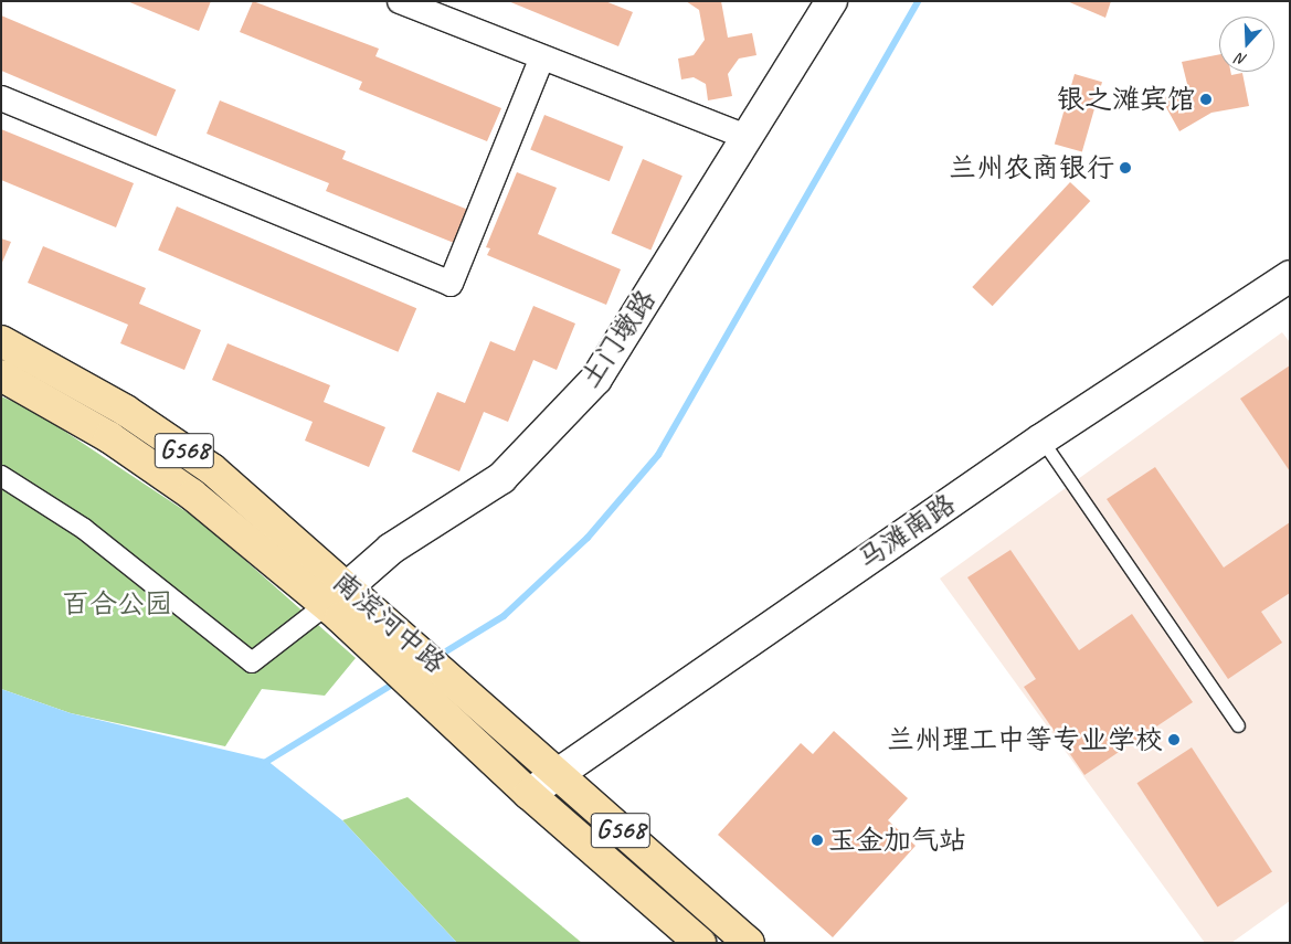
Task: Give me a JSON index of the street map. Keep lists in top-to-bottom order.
{
  "streets": {
    "highway": ["G568", "南滨河中路"],
    "main road": ["土门墩路", "马滩南路"]
  },
  "crossings": [
    ["土门墩路", "南滨河中路"],
    ["马滩南路", "南滨河中路"]
  ],
  "parks": ["百合公园"],
  "places": [
    "银之滩宾馆",
    "兰州农商银行",
    "兰州理工中等专业学校",
    "玉金加气站"
  ],
  "north": "bottom"
}
